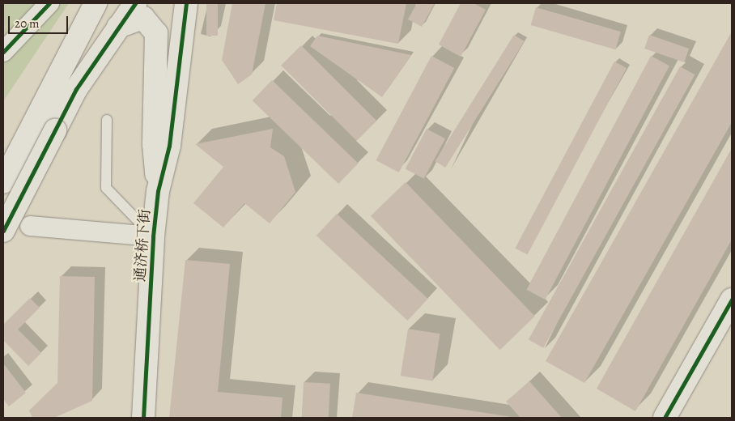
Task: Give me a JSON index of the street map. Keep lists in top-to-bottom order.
{
  "streets": {
    "street": ["通济桥下街"]
  },
  "scale_bar": "20 m"
}
